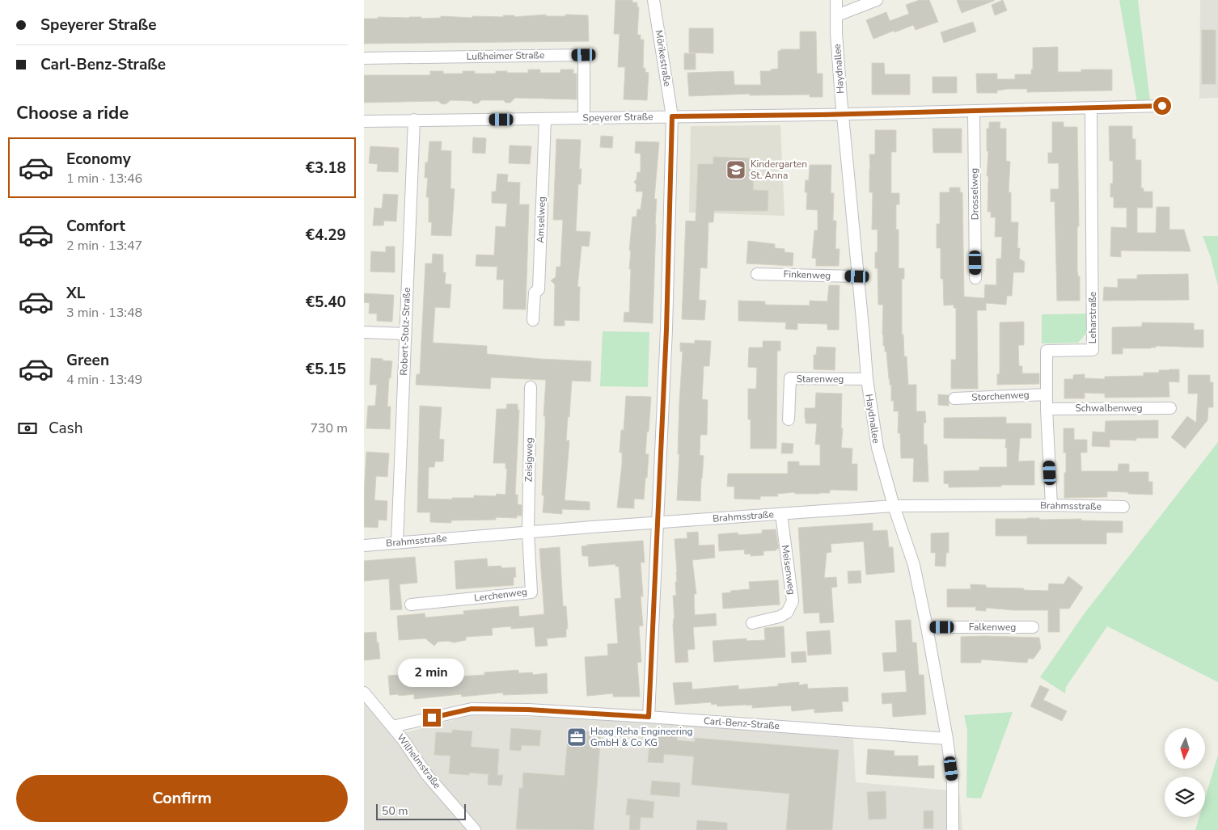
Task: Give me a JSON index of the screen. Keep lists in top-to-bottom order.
{
  "streets": {
    "street": [
      "Lußheimer Straße",
      "Mörikestraße",
      "Haydnallee",
      "Speyerer Straße",
      "Drosselweg",
      "Amselweg",
      "Finkenweg",
      "Leharstraße",
      "Robert-Stolz-Straße",
      "Starenweg",
      "Storchenweg",
      "Schwalbenweg",
      "Zeisigweg",
      "Brahmsstraße",
      "Meisenweg",
      "Lerchenweg",
      "Falkenweg",
      "Carl-Benz-Straße",
      "Wilhelmstraße"
    ]
  },
  "crossings": [
    ["Lußheimer Straße", "Speyerer Straße"],
    ["Mörikestraße", "Speyerer Straße"],
    ["Mörikestraße", "Brahmsstraße"],
    ["Mörikestraße", "Carl-Benz-Straße"],
    ["Haydnallee", "Speyerer Straße"],
    ["Haydnallee", "Finkenweg"],
    ["Haydnallee", "Starenweg"],
    ["Haydnallee", "Brahmsstraße"],
    ["Haydnallee", "Falkenweg"],
    ["Haydnallee", "Carl-Benz-Straße"],
    ["Speyerer Straße", "Drosselweg"],
    ["Speyerer Straße", "Amselweg"],
    ["Speyerer Straße", "Leharstraße"],
    ["Speyerer Straße", "Robert-Stolz-Straße"],
    ["Leharstraße", "Storchenweg"],
    ["Leharstraße", "Schwalbenweg"],
    ["Leharstraße", "Brahmsstraße"],
    ["Robert-Stolz-Straße", "Brahmsstraße"],
    ["Zeisigweg", "Brahmsstraße"],
    ["Zeisigweg", "Lerchenweg"],
    ["Brahmsstraße", "Meisenweg"],
    ["Brahmsstraße", "Lerchenweg"],
    ["Carl-Benz-Straße", "Wilhelmstraße"]
  ],
  "places": {
    "school or university": ["Kindergarten St. Anna"],
    "office": ["Haag Reha Engineering GmbH & Co KG"]
  },
  "scale_bar": "50 m",
  "north": "bottom",
  "page": {
    "banner": ["Speyerer Straße", "Carl-Benz-Straße"],
    "heading": "Choose a ride",
    "list": [
      {
        "name": "Economy",
        "note": "1 min · 13:46",
        "value": "€3.18"
      },
      {
        "name": "Comfort",
        "note": "2 min · 13:47",
        "value": "€4.29"
      },
      {
        "name": "XL",
        "note": "3 min · 13:48",
        "value": "€5.40"
      },
      {
        "name": "Green",
        "note": "4 min · 13:49",
        "value": "€5.15"
      }
    ],
    "pay": ["Cash", "730 m"],
    "bubble": "2 min",
    "buttons": "Confirm",
    "scale": "50 m"
  }
}
